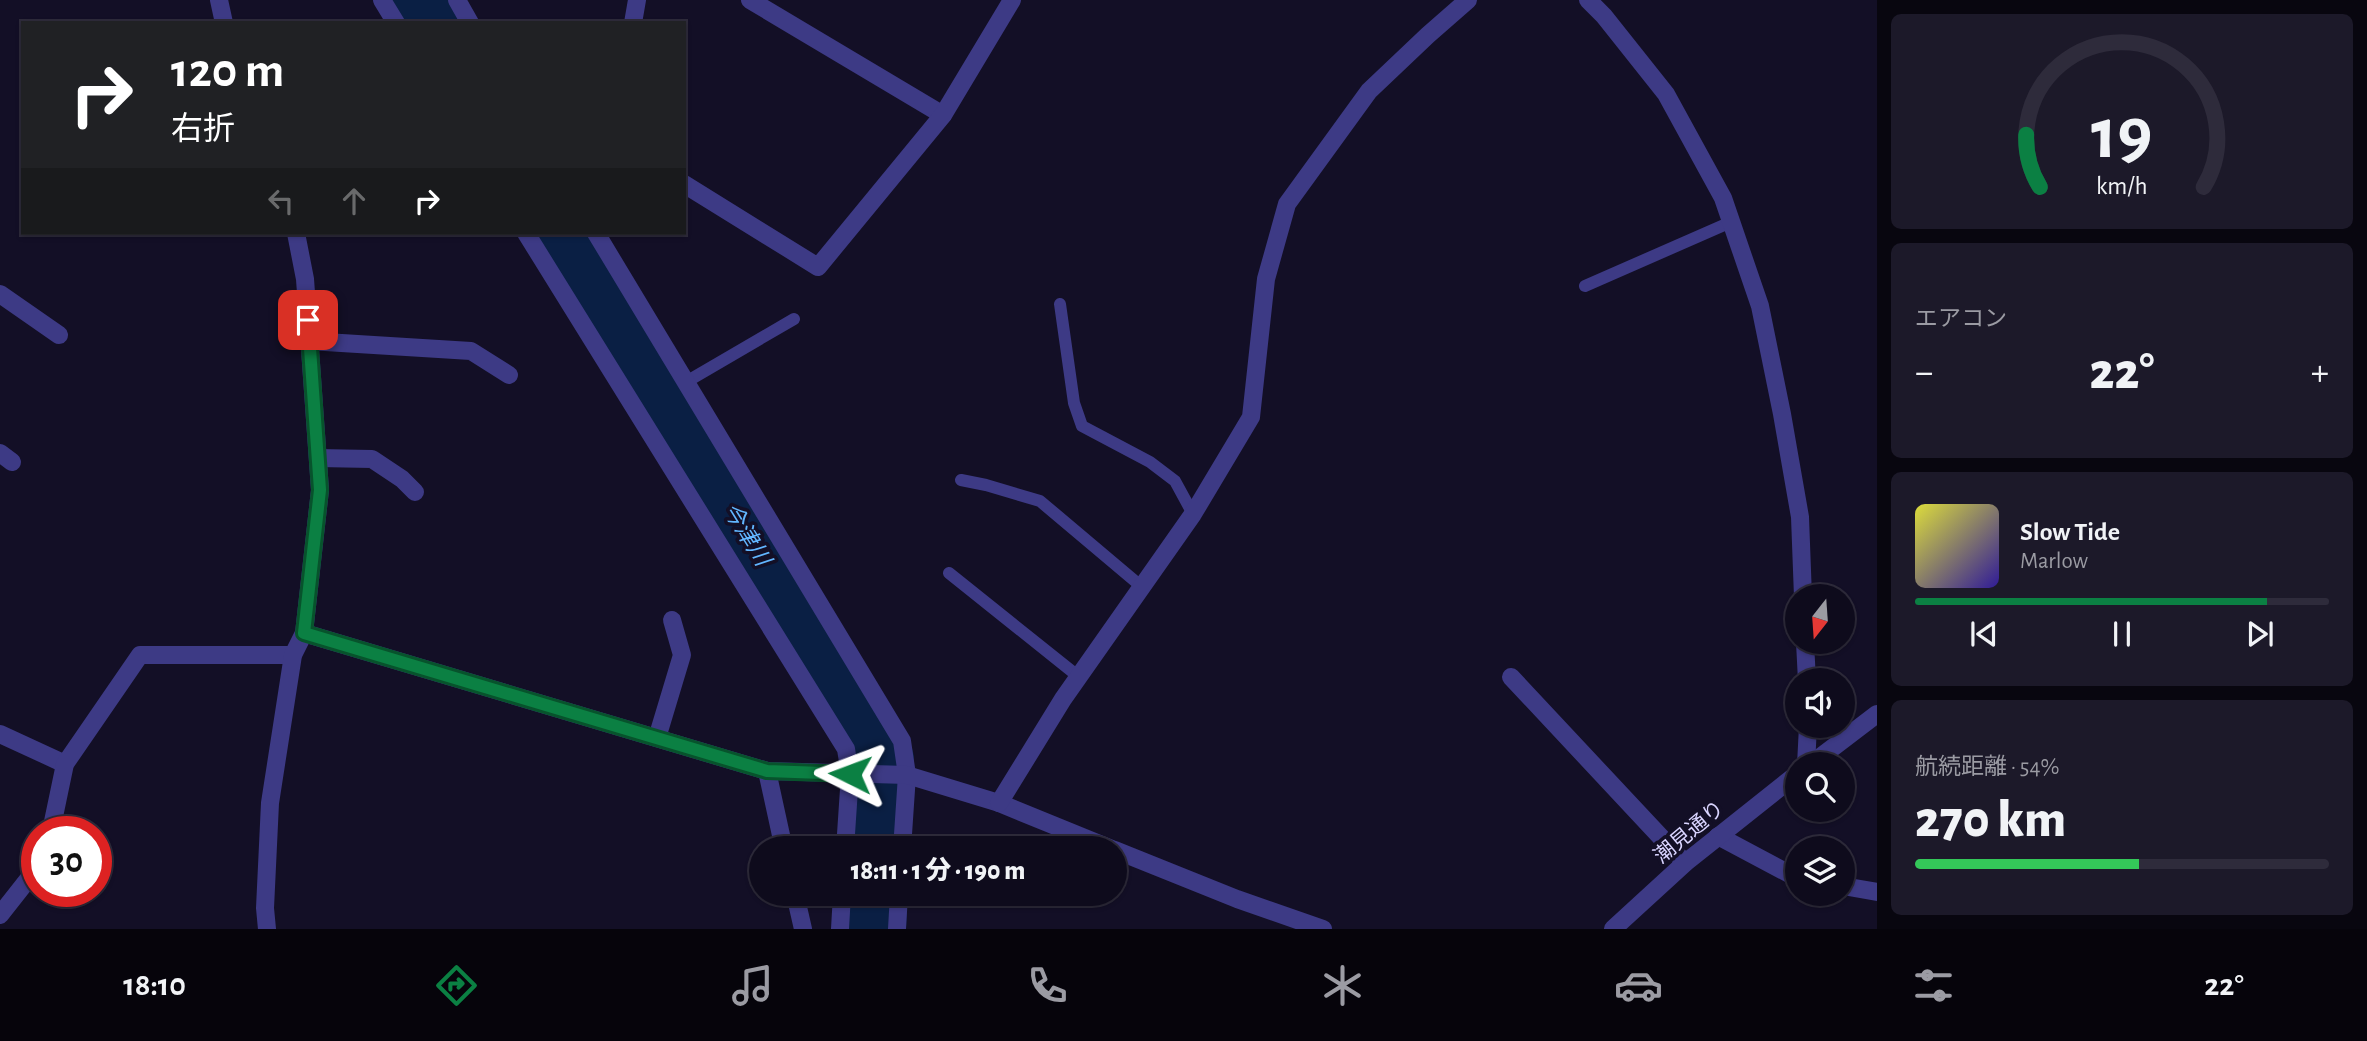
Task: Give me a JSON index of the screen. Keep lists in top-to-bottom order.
{
  "streets": {
    "street": ["潮見通り"]
  },
  "water": ["今津川"],
  "north": "bottom",
  "page": {
    "turn": ["120 m", "右折"],
    "tile": [
      "エアコン",
      ["航続距離 · 54%", "270 km"]
    ],
    "heat": ["−", "22°", "+"],
    "song": ["Slow Tide", "Marlow"],
    "limit": "30",
    "trip": "18:11 · 1 分 · 190 m",
    "tabs": ["18:10", "22°"],
    "gauge": ["19", "km/h"]
  }
}
